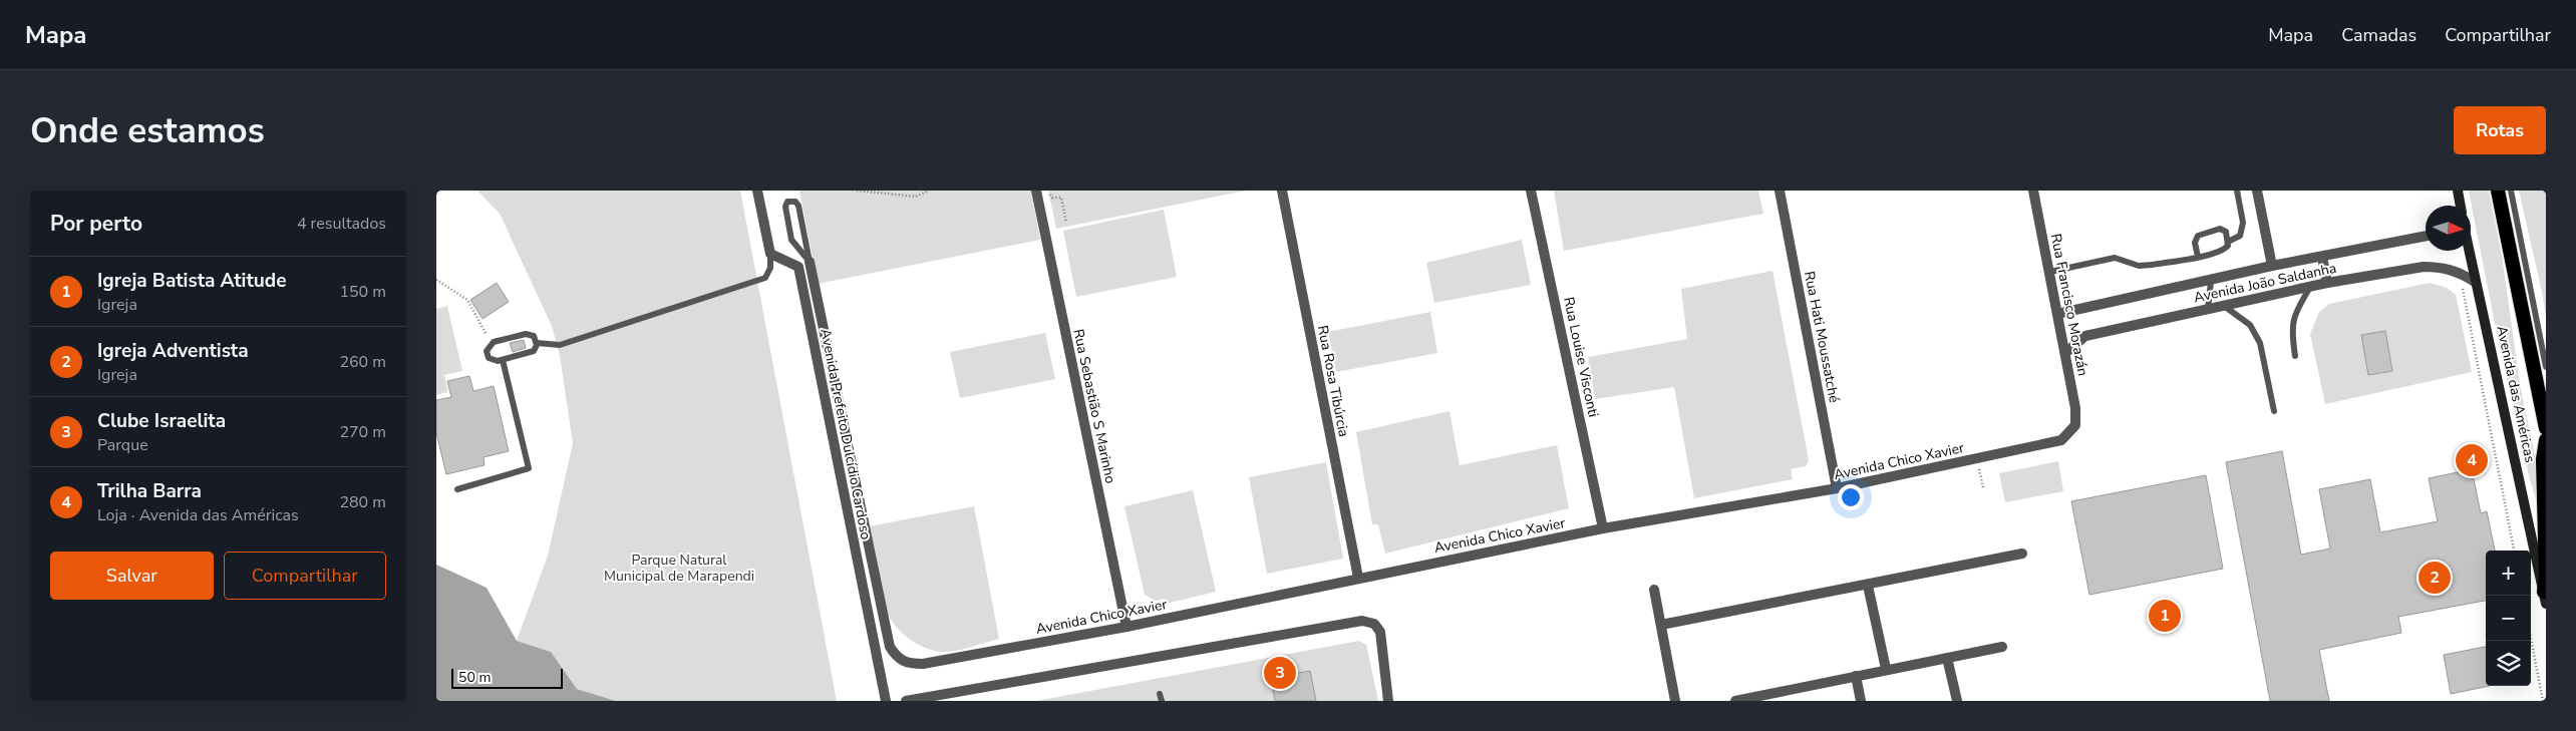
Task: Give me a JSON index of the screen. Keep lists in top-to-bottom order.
{
  "streets": {
    "highway": ["Avenida das Américas"],
    "street": [
      "Avenida João Saldanha",
      "Rua Francisco Morazán",
      "Rua Hati Moussatché",
      "Rua Louise Visconti",
      "Rua Rosa Tibúrcia",
      "Rua Sebastião S Marinho",
      "Avenida Prefeito Dulcídio Cardoso",
      "Avenida Chico Xavier"
    ]
  },
  "crossings": [
    ["Avenida João Saldanha", "Rua Francisco Morazán"],
    ["Avenida João Saldanha", "Avenida das Américas"],
    ["Rua Francisco Morazán", "Avenida Chico Xavier"],
    ["Rua Hati Moussatché", "Avenida Chico Xavier"],
    ["Rua Louise Visconti", "Avenida Chico Xavier"],
    ["Rua Rosa Tibúrcia", "Avenida Chico Xavier"],
    ["Rua Sebastião S Marinho", "Avenida Chico Xavier"],
    ["Avenida Prefeito Dulcídio Cardoso", "Avenida Chico Xavier"]
  ],
  "parks": ["Parque Natural Municipal de Marapendi"],
  "scale_bar": "50 m",
  "north": "right",
  "page": {
    "header": "Mapa",
    "nav": ["Mapa", "Camadas", "Compartilhar"],
    "buttons": [
      "Rotas",
      ["Salvar", "Compartilhar"]
    ],
    "title": "Onde estamos",
    "heading": ["Por perto", "4 resultados"],
    "list": [
      {
        "mark": "1",
        "name": "Igreja Batista Atitude",
        "note": "Igreja",
        "value": "150 m"
      },
      {
        "mark": "2",
        "name": "Igreja Adventista",
        "note": "Igreja",
        "value": "260 m"
      },
      {
        "mark": "3",
        "name": "Clube Israelita",
        "note": "Parque",
        "value": "270 m"
      },
      {
        "mark": "4",
        "name": "Trilha Barra",
        "note": "Loja · Avenida das Américas",
        "value": "280 m"
      }
    ],
    "pins": [
      "4",
      "2",
      "1",
      "3"
    ],
    "map_buttons": ["+", "−"],
    "scale": "50 m"
  }
}
